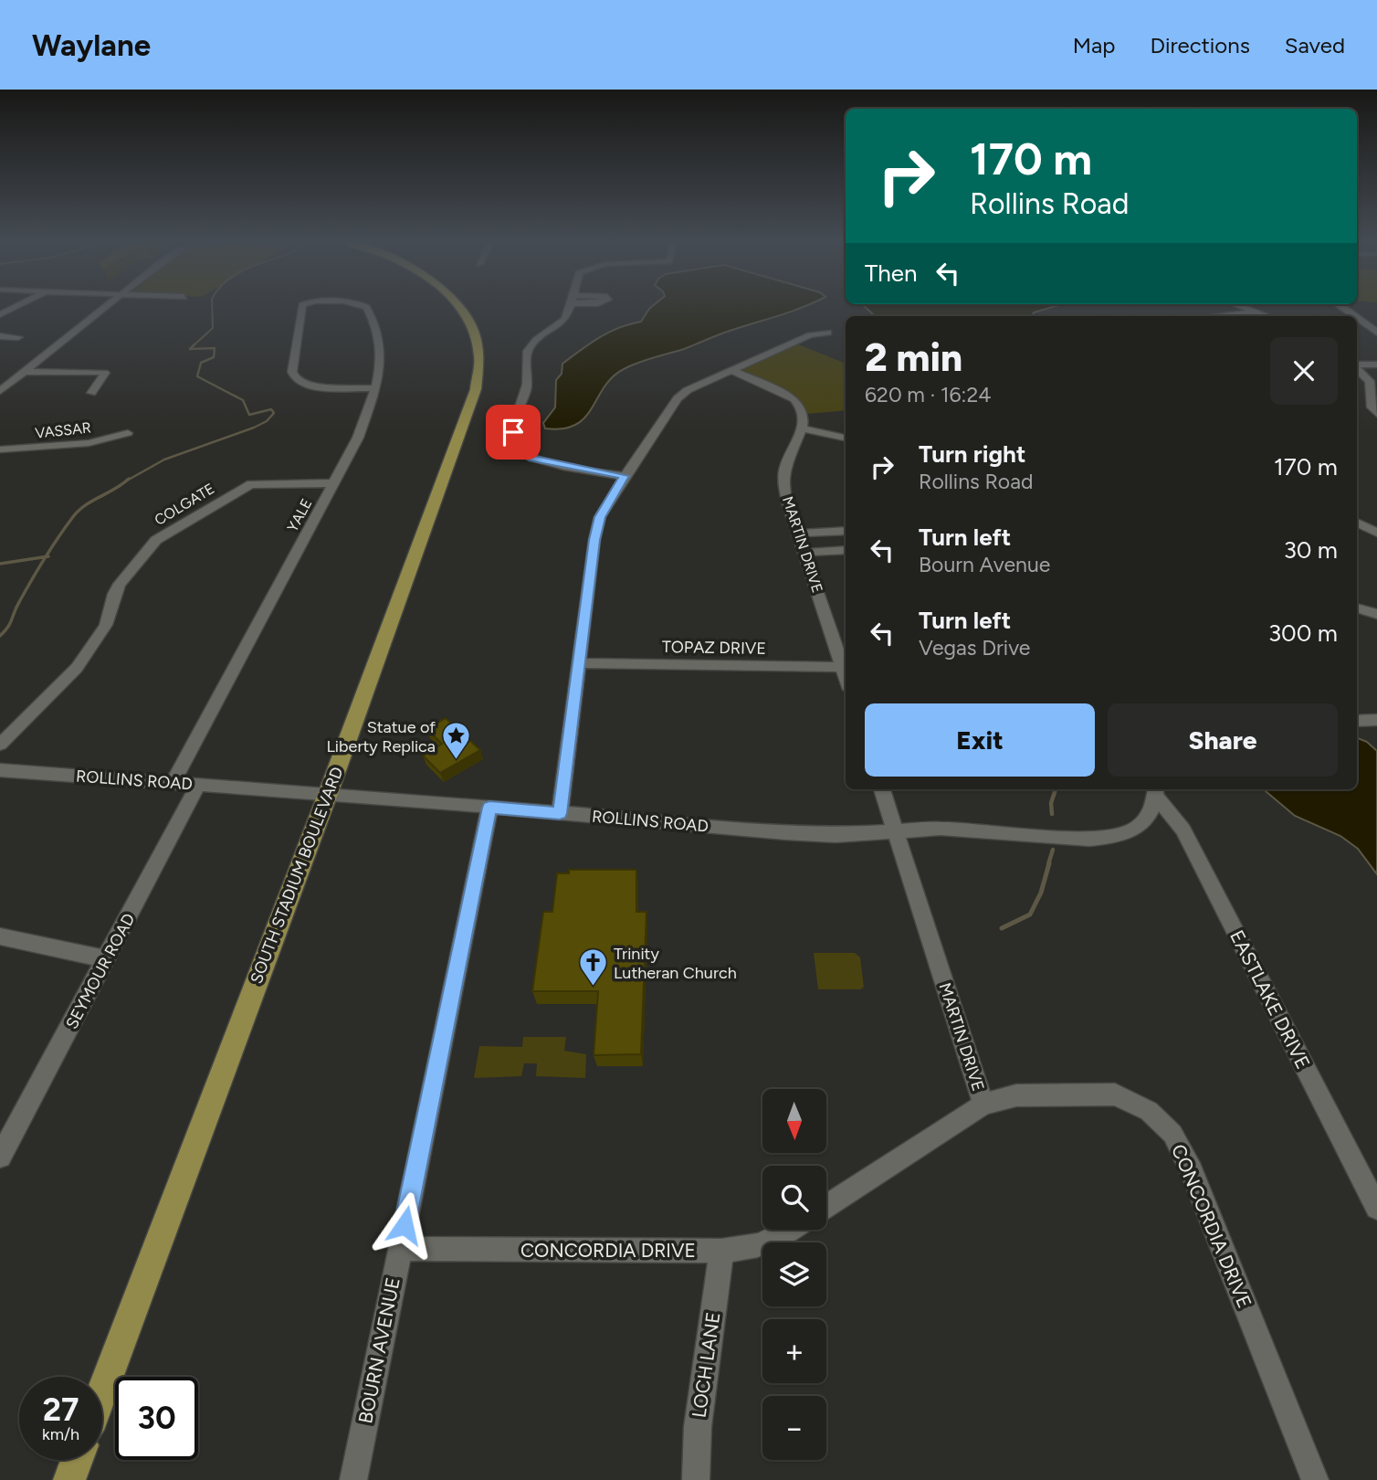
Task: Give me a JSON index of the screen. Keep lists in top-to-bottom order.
{
  "streets": {
    "main road": ["SOUTH STADIUM BOULEVARD"],
    "street": [
      "VASSAR",
      "COLGATE",
      "YALE",
      "MARTIN DRIVE",
      "TOPAZ DRIVE",
      "ROLLINS ROAD",
      "SEYMOUR ROAD",
      "EASTLAKE DRIVE",
      "CONCORDIA DRIVE",
      "BOURN AVENUE",
      "LOCH LANE"
    ]
  },
  "crossings": [
    ["COLGATE", "YALE"],
    ["YALE", "ROLLINS ROAD"],
    ["MARTIN DRIVE", "TOPAZ DRIVE"],
    ["MARTIN DRIVE", "ROLLINS ROAD"],
    ["MARTIN DRIVE", "CONCORDIA DRIVE"],
    ["ROLLINS ROAD", "SOUTH STADIUM BOULEVARD"],
    ["ROLLINS ROAD", "SEYMOUR ROAD"],
    ["ROLLINS ROAD", "EASTLAKE DRIVE"],
    ["ROLLINS ROAD", "BOURN AVENUE"],
    ["CONCORDIA DRIVE", "BOURN AVENUE"],
    ["CONCORDIA DRIVE", "LOCH LANE"]
  ],
  "places": {
    "place": ["Statue of Liberty Replica"],
    "church": ["Trinity Lutheran Church"]
  },
  "north": "bottom",
  "page": {
    "header": "Waylane",
    "nav": ["Map", "Directions", "Saved"],
    "turn": ["170 m", "Rollins Road"],
    "then": "Then",
    "heading": ["2 min", "620 m · 16:24"],
    "list": [
      {
        "name": "Turn right",
        "note": "Rollins Road",
        "value": "170 m"
      },
      {
        "name": "Turn left",
        "note": "Bourn Avenue",
        "value": "30 m"
      },
      {
        "name": "Turn left",
        "note": "Vegas Drive",
        "value": "300 m"
      }
    ],
    "buttons": ["Exit", "Share"],
    "map_buttons": ["+", "−"],
    "speed": "27 km/h",
    "limit": "30"
  }
}
